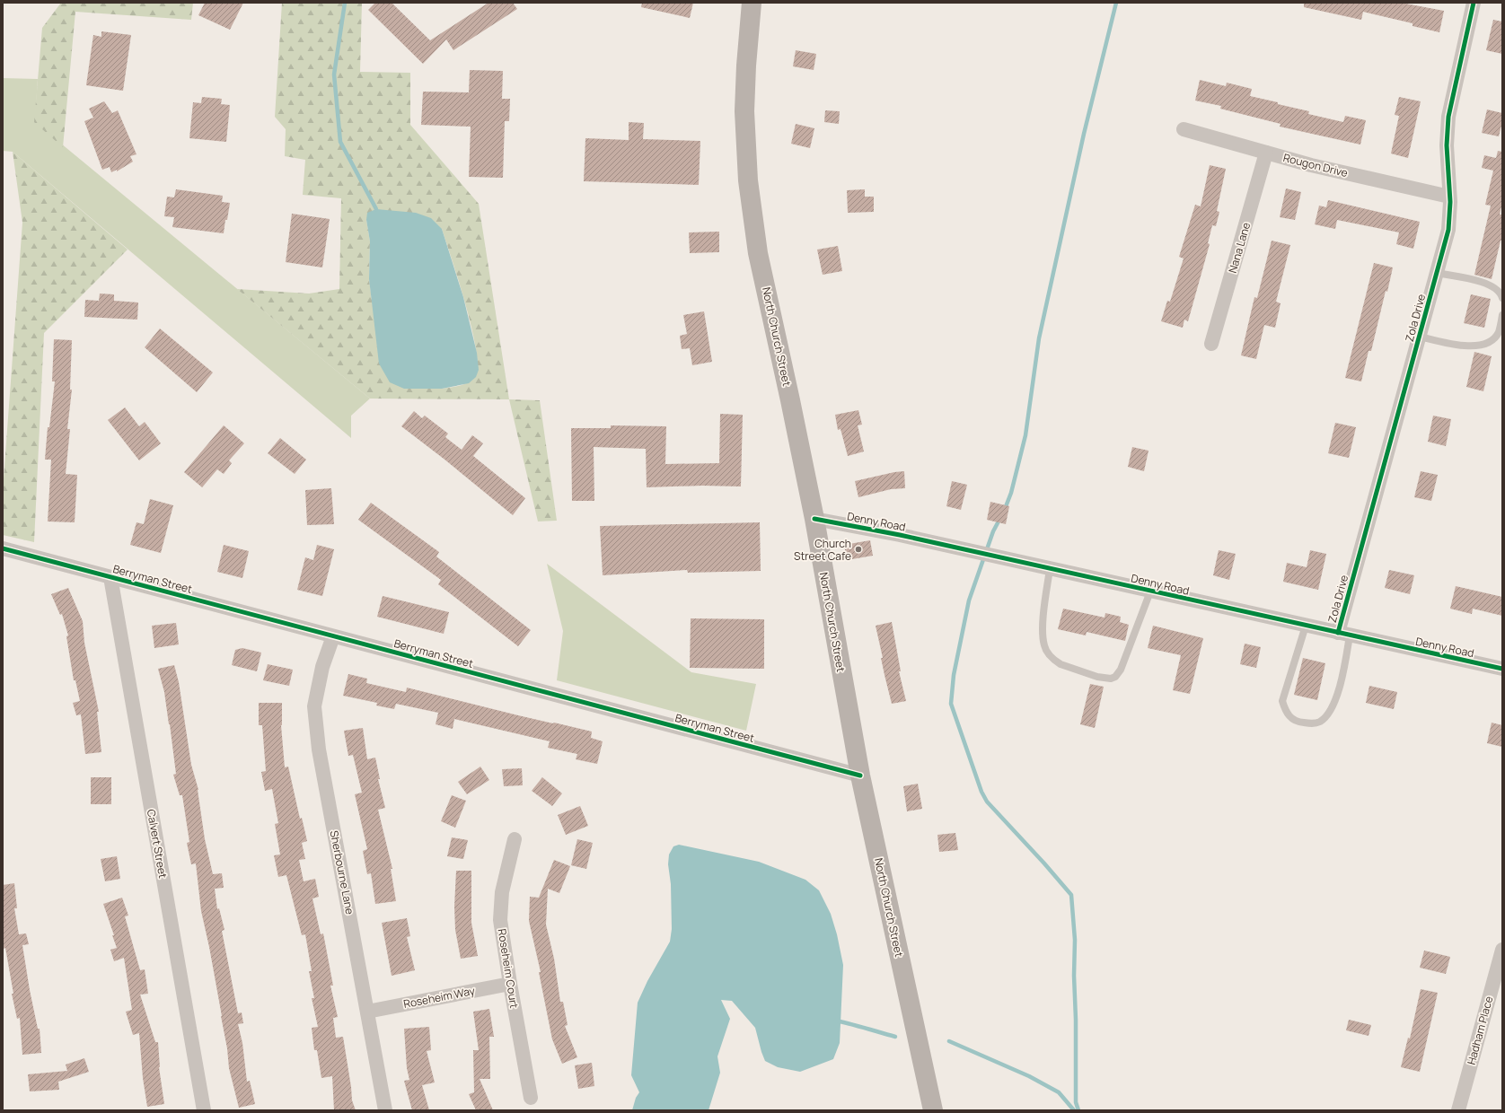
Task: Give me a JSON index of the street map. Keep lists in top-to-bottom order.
{
  "streets": {
    "main road": ["North Church Street"],
    "street": [
      "Rougon Drive",
      "Nana Lane",
      "Zola Drive",
      "Denny Road",
      "Berryman Street",
      "Calvert Street",
      "Sherbourne Lane",
      "Roseheim Court",
      "Roseheim Way",
      "Hadham Place"
    ]
  },
  "crossings": [
    ["Rougon Drive", "Nana Lane"],
    ["Rougon Drive", "Zola Drive"],
    ["Zola Drive", "Denny Road"],
    ["North Church Street", "Denny Road"],
    ["North Church Street", "Berryman Street"],
    ["Berryman Street", "Calvert Street"],
    ["Berryman Street", "Sherbourne Lane"],
    ["Sherbourne Lane", "Roseheim Way"],
    ["Roseheim Court", "Roseheim Way"]
  ],
  "places": ["Church Street Cafe"]
}
